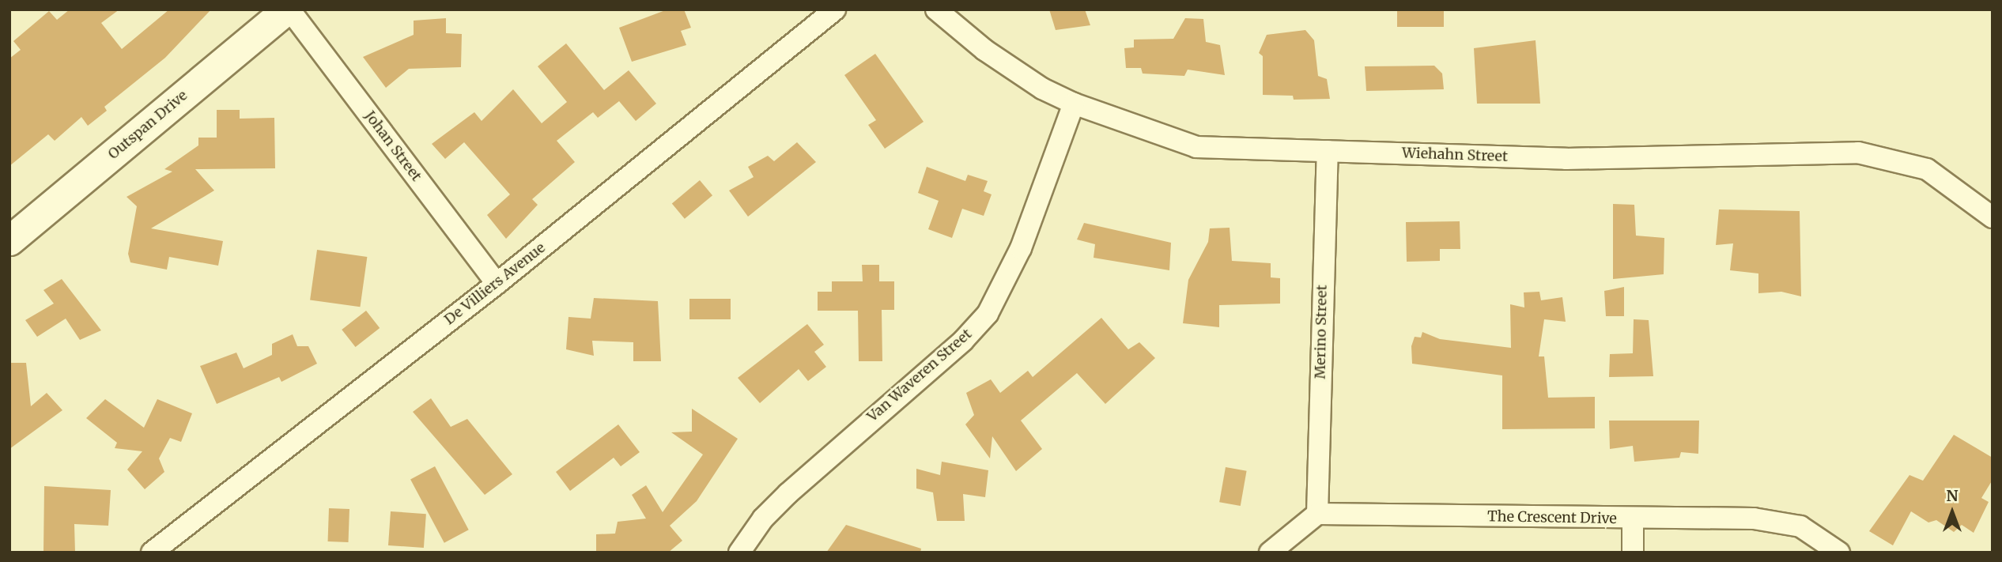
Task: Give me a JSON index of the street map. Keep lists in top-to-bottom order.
{
  "streets": {
    "street": [
      "Outspan Drive",
      "Johan Street",
      "Wiehahn Street",
      "De Villiers Avenue",
      "Merino Street",
      "Van Waveren Street",
      "The Crescent Drive"
    ]
  },
  "crossings": [
    ["Outspan Drive", "Johan Street"],
    ["Johan Street", "De Villiers Avenue"],
    ["Wiehahn Street", "Merino Street"],
    ["Wiehahn Street", "Van Waveren Street"],
    ["Merino Street", "The Crescent Drive"]
  ],
  "north": "top"
}
